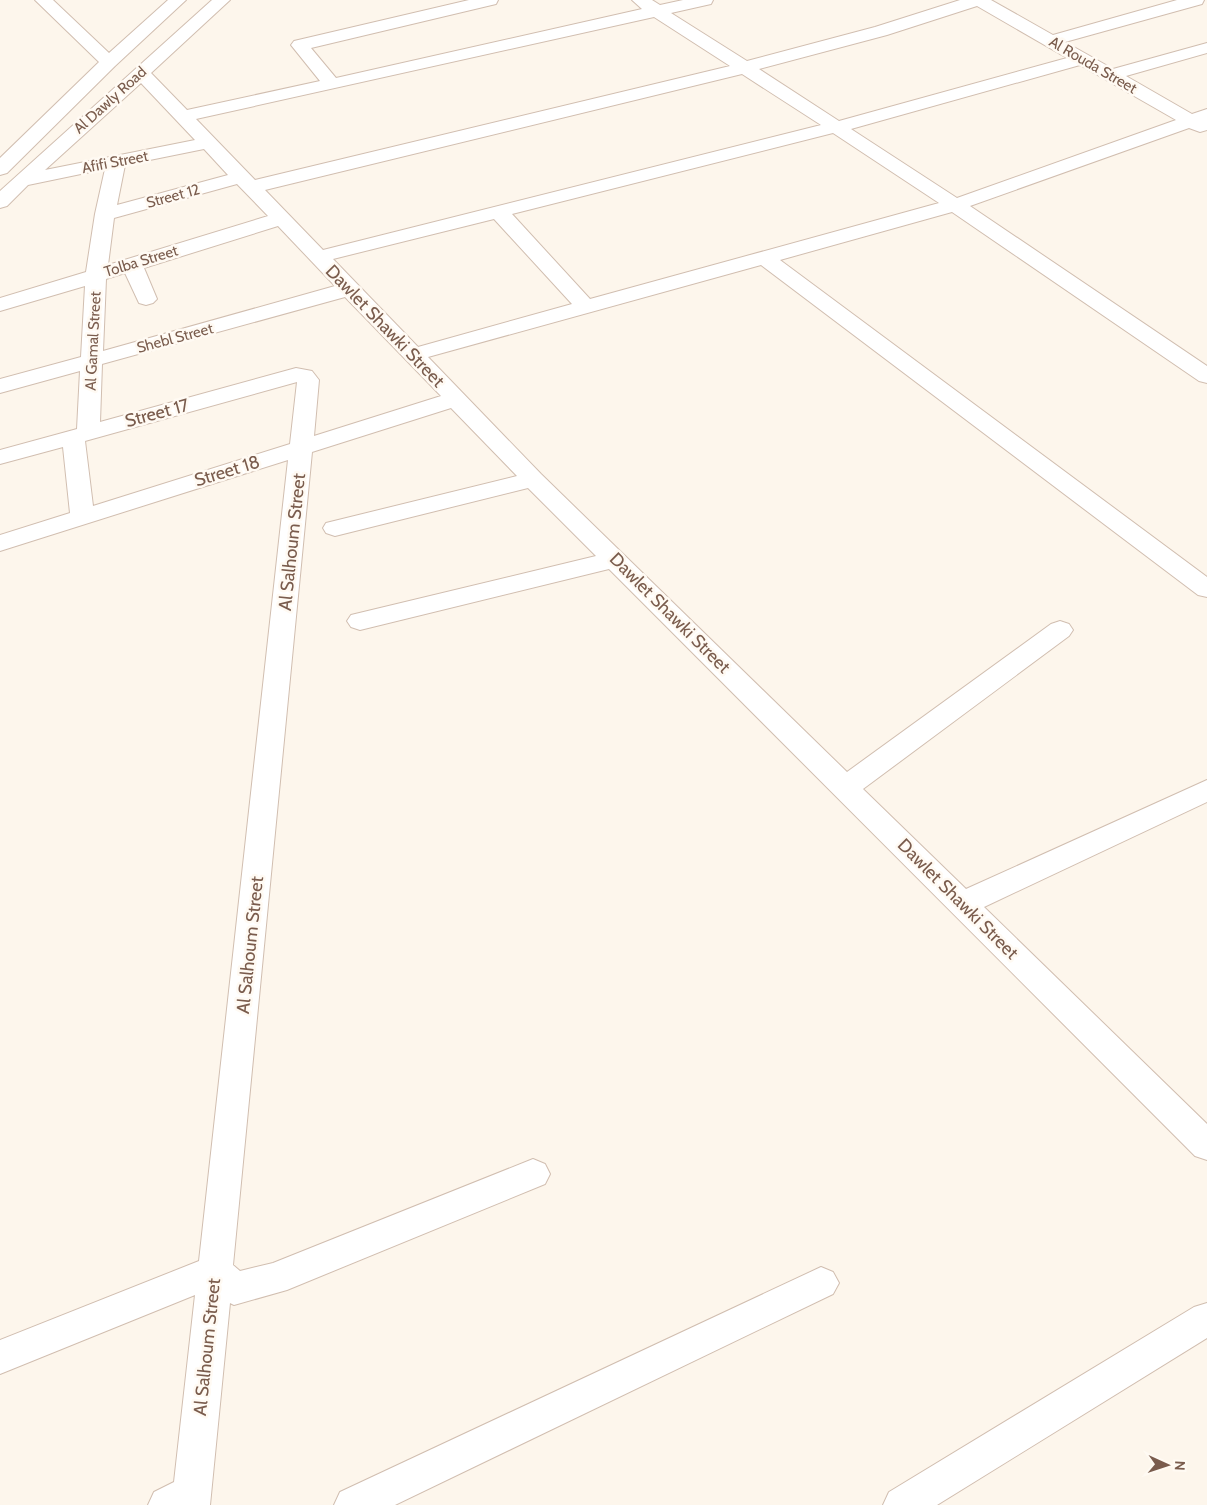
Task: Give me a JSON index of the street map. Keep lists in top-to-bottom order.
{
  "streets": {
    "street": [
      "Al Rouda Street",
      "Al Dawly Road",
      "Afifi Street",
      "Street 12",
      "Tolba Street",
      "Dawlet Shawki Street",
      "Shebl Street",
      "Al Gamal Street",
      "Street 17",
      "Street 18",
      "Al Salhoum Street"
    ]
  },
  "crossings": [
    ["Al Rouda Street", "Street 12"],
    ["Al Dawly Road", "Afifi Street"],
    ["Al Dawly Road", "Dawlet Shawki Street"],
    ["Afifi Street", "Dawlet Shawki Street"],
    ["Afifi Street", "Al Gamal Street"],
    ["Street 12", "Dawlet Shawki Street"],
    ["Street 12", "Al Gamal Street"],
    ["Tolba Street", "Dawlet Shawki Street"],
    ["Tolba Street", "Al Gamal Street"],
    ["Dawlet Shawki Street", "Shebl Street"],
    ["Dawlet Shawki Street", "Street 18"],
    ["Shebl Street", "Al Gamal Street"],
    ["Al Gamal Street", "Street 17"],
    ["Al Gamal Street", "Street 18"],
    ["Street 17", "Al Salhoum Street"],
    ["Street 18", "Al Salhoum Street"]
  ],
  "north": "right"
}
